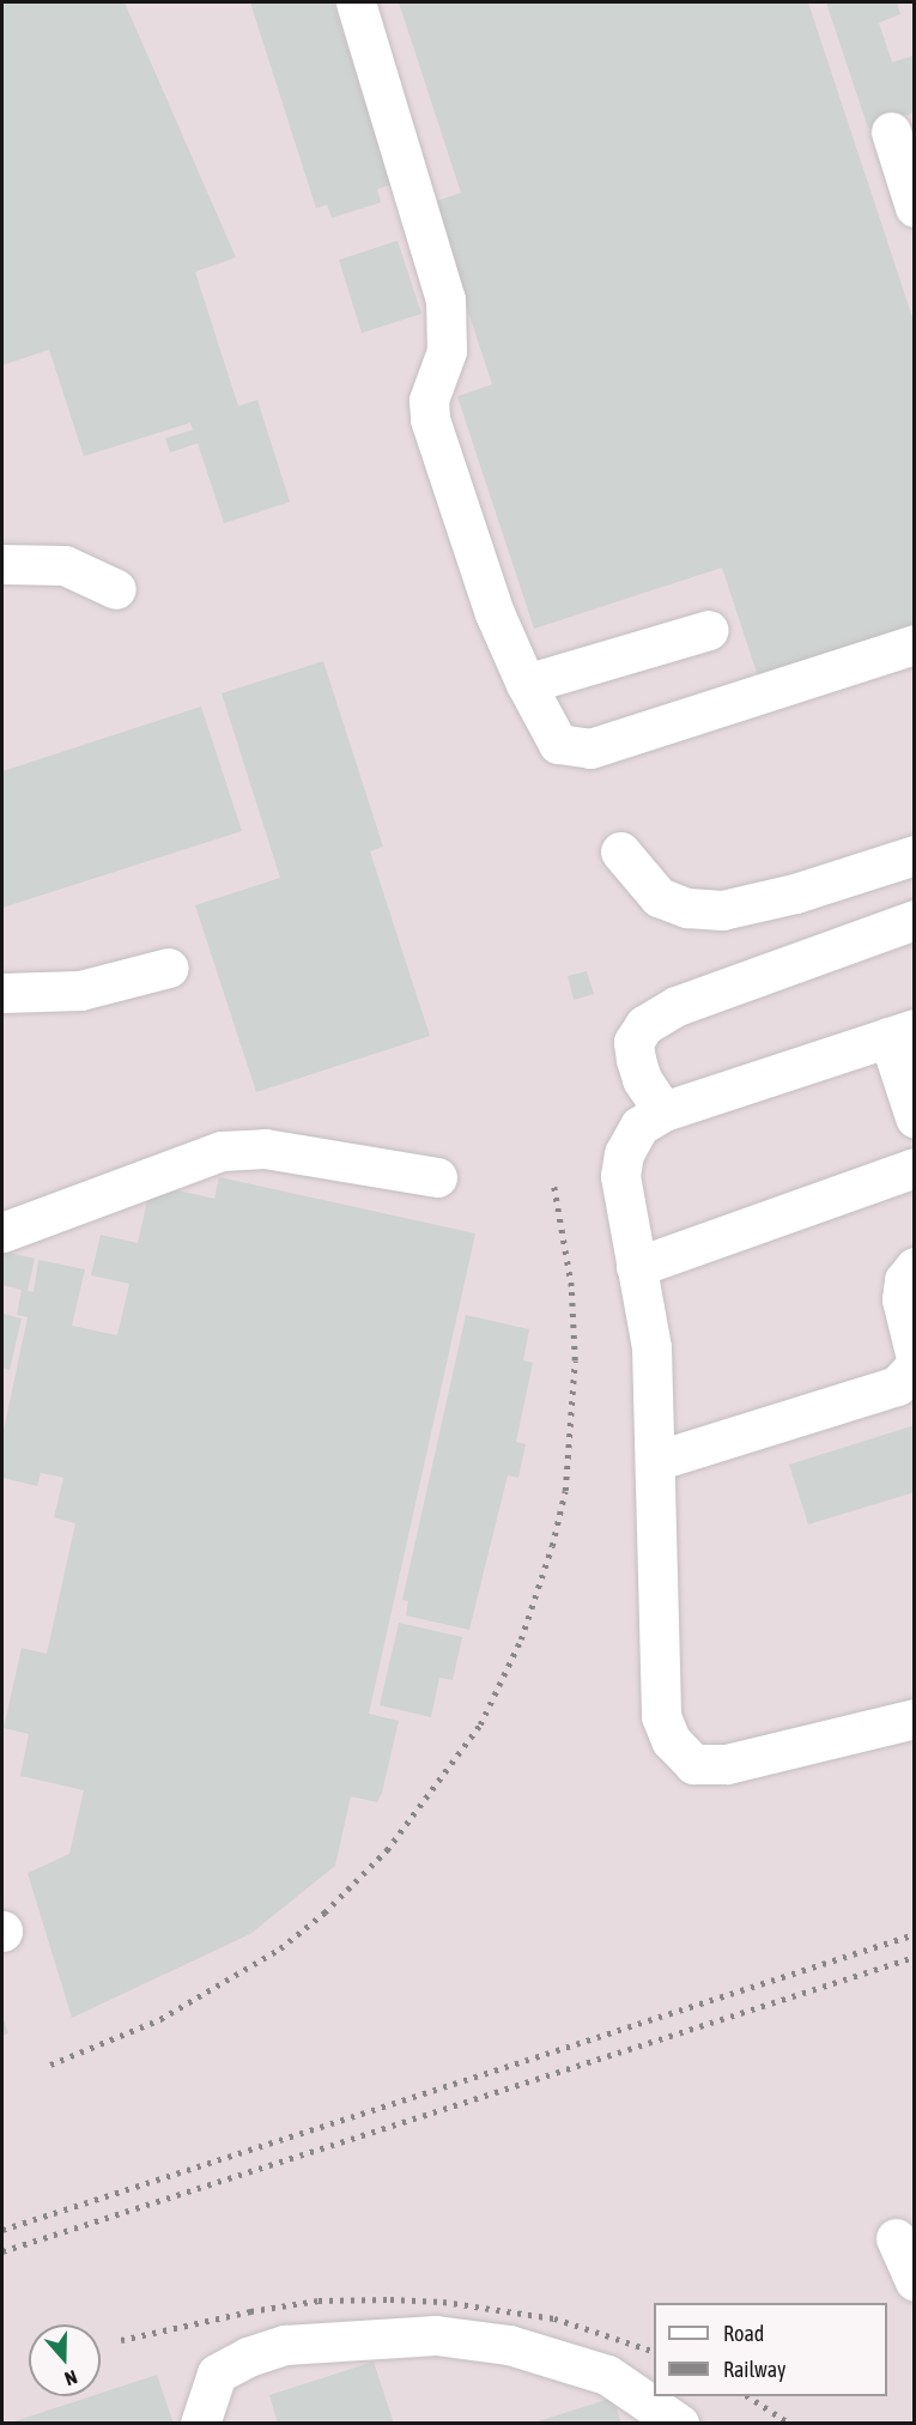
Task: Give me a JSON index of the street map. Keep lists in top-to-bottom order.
{
  "legend": ["Road", "Railway"],
  "north": "bottom"
}
